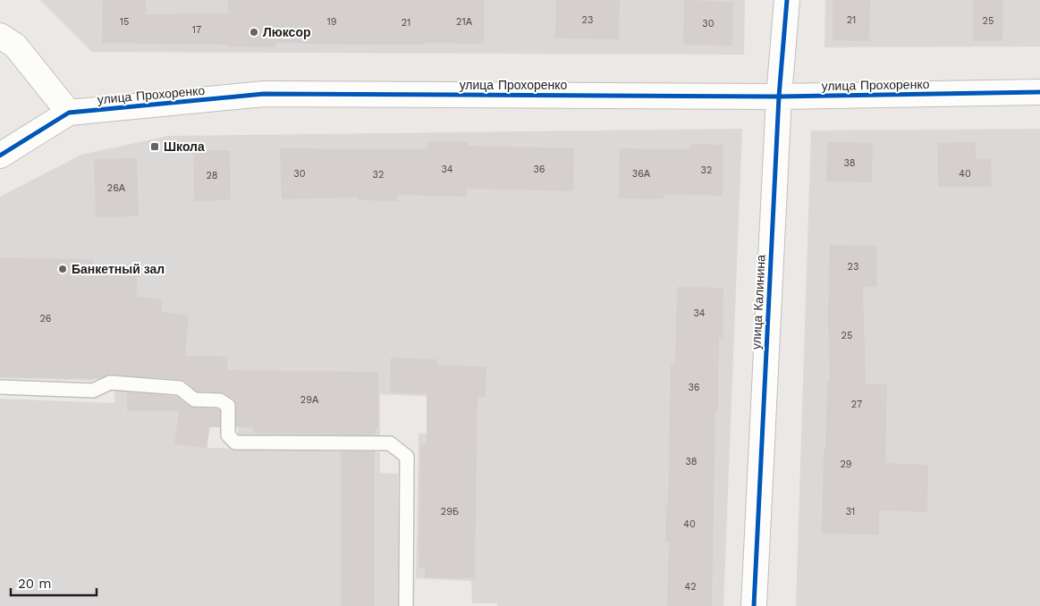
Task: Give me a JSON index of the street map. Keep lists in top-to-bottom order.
{
  "streets": {
    "street": ["улица Прохоренко", "улица Калинина"]
  },
  "crossings": [
    ["улица Прохоренко", "улица Калинина"]
  ],
  "places": {
    "other": ["Люксор", "Банкетный зал"],
    "transit": ["Школа"]
  },
  "house_numbers": [
    "23",
    "21",
    "25",
    "15",
    "19",
    "21А",
    "21",
    "30",
    "17",
    "38",
    "34",
    "36",
    "32",
    "30",
    "36А",
    "40",
    "32",
    "28",
    "26А",
    "23",
    "34",
    "26",
    "25",
    "36",
    "29А",
    "27",
    "38",
    "29",
    "29Б",
    "31",
    "40",
    "42"
  ],
  "scale_bar": "20 m"
}
